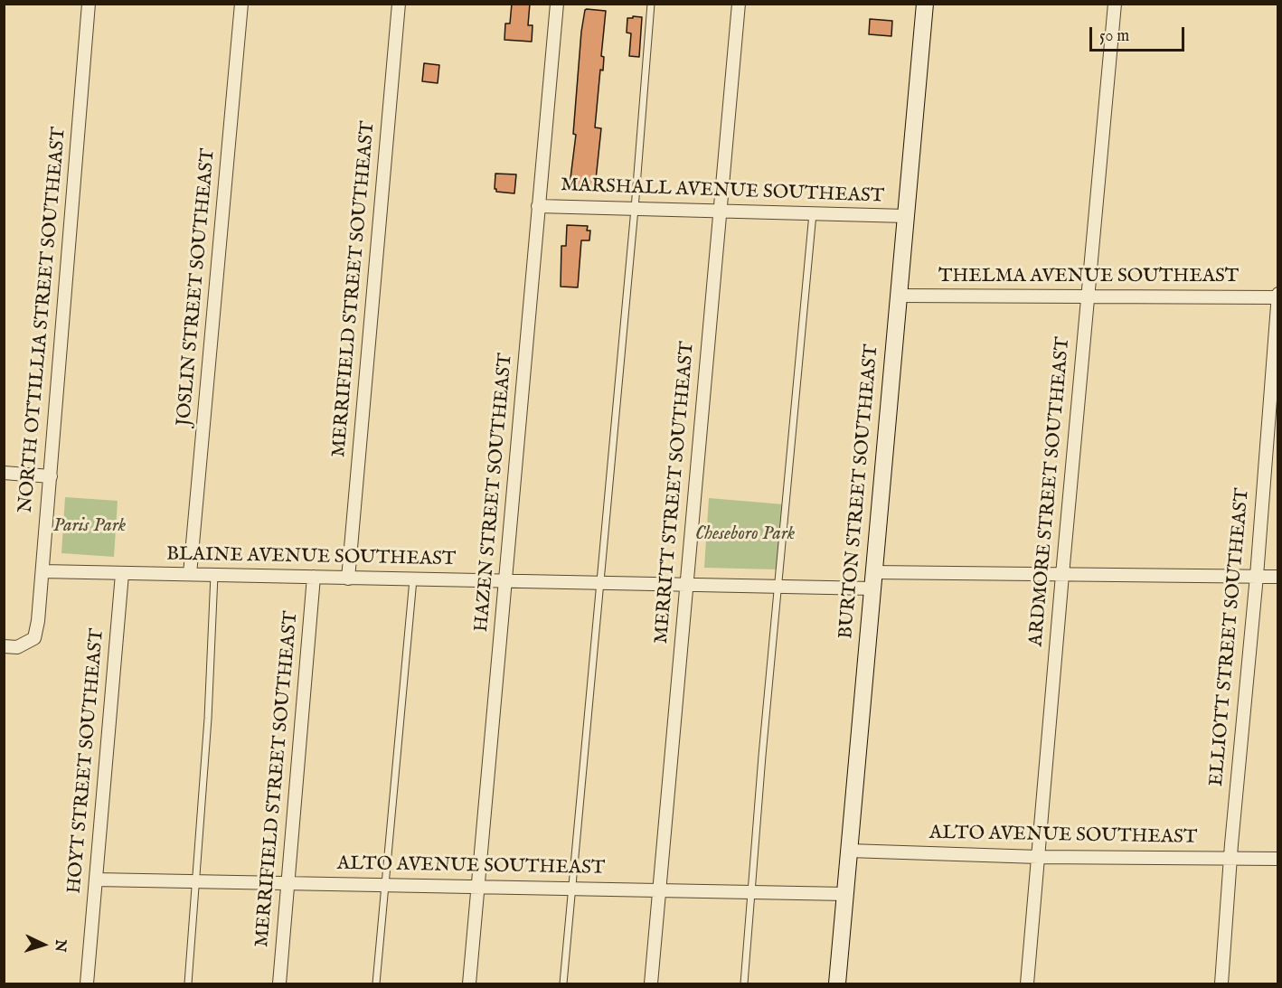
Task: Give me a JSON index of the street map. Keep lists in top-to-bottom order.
{
  "streets": {
    "main road": ["BURTON STREET SOUTHEAST"],
    "street": [
      "MARSHALL AVENUE SOUTHEAST",
      "THELMA AVENUE SOUTHEAST",
      "JOSLIN STREET SOUTHEAST",
      "MERRIFIELD STREET SOUTHEAST",
      "NORTH OTTILLIA STREET SOUTHEAST",
      "ARDMORE STREET SOUTHEAST",
      "HAZEN STREET SOUTHEAST",
      "MERRITT STREET SOUTHEAST",
      "BLAINE AVENUE SOUTHEAST",
      "ELLIOTT STREET SOUTHEAST",
      "HOYT STREET SOUTHEAST",
      "ALTO AVENUE SOUTHEAST"
    ]
  },
  "crossings": [
    ["MARSHALL AVENUE SOUTHEAST", "BURTON STREET SOUTHEAST"],
    ["MARSHALL AVENUE SOUTHEAST", "HAZEN STREET SOUTHEAST"],
    ["MARSHALL AVENUE SOUTHEAST", "MERRITT STREET SOUTHEAST"],
    ["THELMA AVENUE SOUTHEAST", "BURTON STREET SOUTHEAST"],
    ["THELMA AVENUE SOUTHEAST", "ARDMORE STREET SOUTHEAST"],
    ["THELMA AVENUE SOUTHEAST", "ELLIOTT STREET SOUTHEAST"],
    ["JOSLIN STREET SOUTHEAST", "BLAINE AVENUE SOUTHEAST"],
    ["MERRIFIELD STREET SOUTHEAST", "BLAINE AVENUE SOUTHEAST"],
    ["MERRIFIELD STREET SOUTHEAST", "ALTO AVENUE SOUTHEAST"],
    ["NORTH OTTILLIA STREET SOUTHEAST", "BLAINE AVENUE SOUTHEAST"],
    ["BURTON STREET SOUTHEAST", "BLAINE AVENUE SOUTHEAST"],
    ["BURTON STREET SOUTHEAST", "ALTO AVENUE SOUTHEAST"],
    ["ARDMORE STREET SOUTHEAST", "BLAINE AVENUE SOUTHEAST"],
    ["ARDMORE STREET SOUTHEAST", "ALTO AVENUE SOUTHEAST"],
    ["HAZEN STREET SOUTHEAST", "BLAINE AVENUE SOUTHEAST"],
    ["HAZEN STREET SOUTHEAST", "ALTO AVENUE SOUTHEAST"],
    ["MERRITT STREET SOUTHEAST", "BLAINE AVENUE SOUTHEAST"],
    ["MERRITT STREET SOUTHEAST", "ALTO AVENUE SOUTHEAST"],
    ["BLAINE AVENUE SOUTHEAST", "ELLIOTT STREET SOUTHEAST"],
    ["BLAINE AVENUE SOUTHEAST", "HOYT STREET SOUTHEAST"],
    ["ELLIOTT STREET SOUTHEAST", "ALTO AVENUE SOUTHEAST"],
    ["HOYT STREET SOUTHEAST", "ALTO AVENUE SOUTHEAST"]
  ],
  "parks": ["Paris Park", "Cheseboro Park"],
  "scale_bar": "50 m",
  "north": "right"
}
